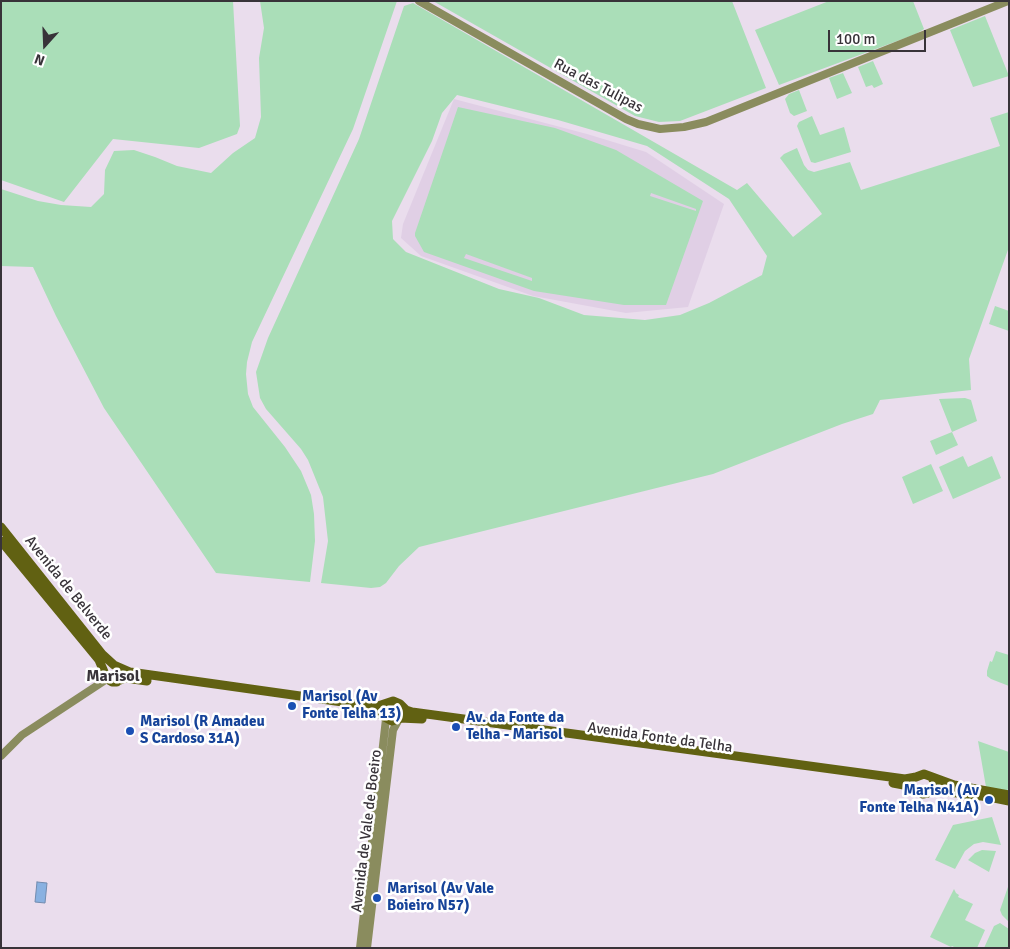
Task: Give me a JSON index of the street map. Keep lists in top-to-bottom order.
{
  "streets": {
    "main road": ["Avenida de Belverde", "Avenida Fonte da Telha"],
    "street": ["Rua das Tulipas", "Avenida de Vale de Boeiro"]
  },
  "crossings": [
    ["Avenida de Belverde", "Avenida Fonte da Telha"],
    ["Avenida Fonte da Telha", "Avenida de Vale de Boeiro"]
  ],
  "districts": ["Marisol"],
  "places": [
    "Marisol (Av Fonte Telha 13)",
    "Av. da Fonte da Telha - Marisol",
    "Marisol (R Amadeu S Cardoso 31A)",
    "Marisol (Av Fonte Telha N41A)",
    "Marisol (Av Vale Boieiro N57)"
  ],
  "scale_bar": "100 m",
  "north": "bottom"
}
